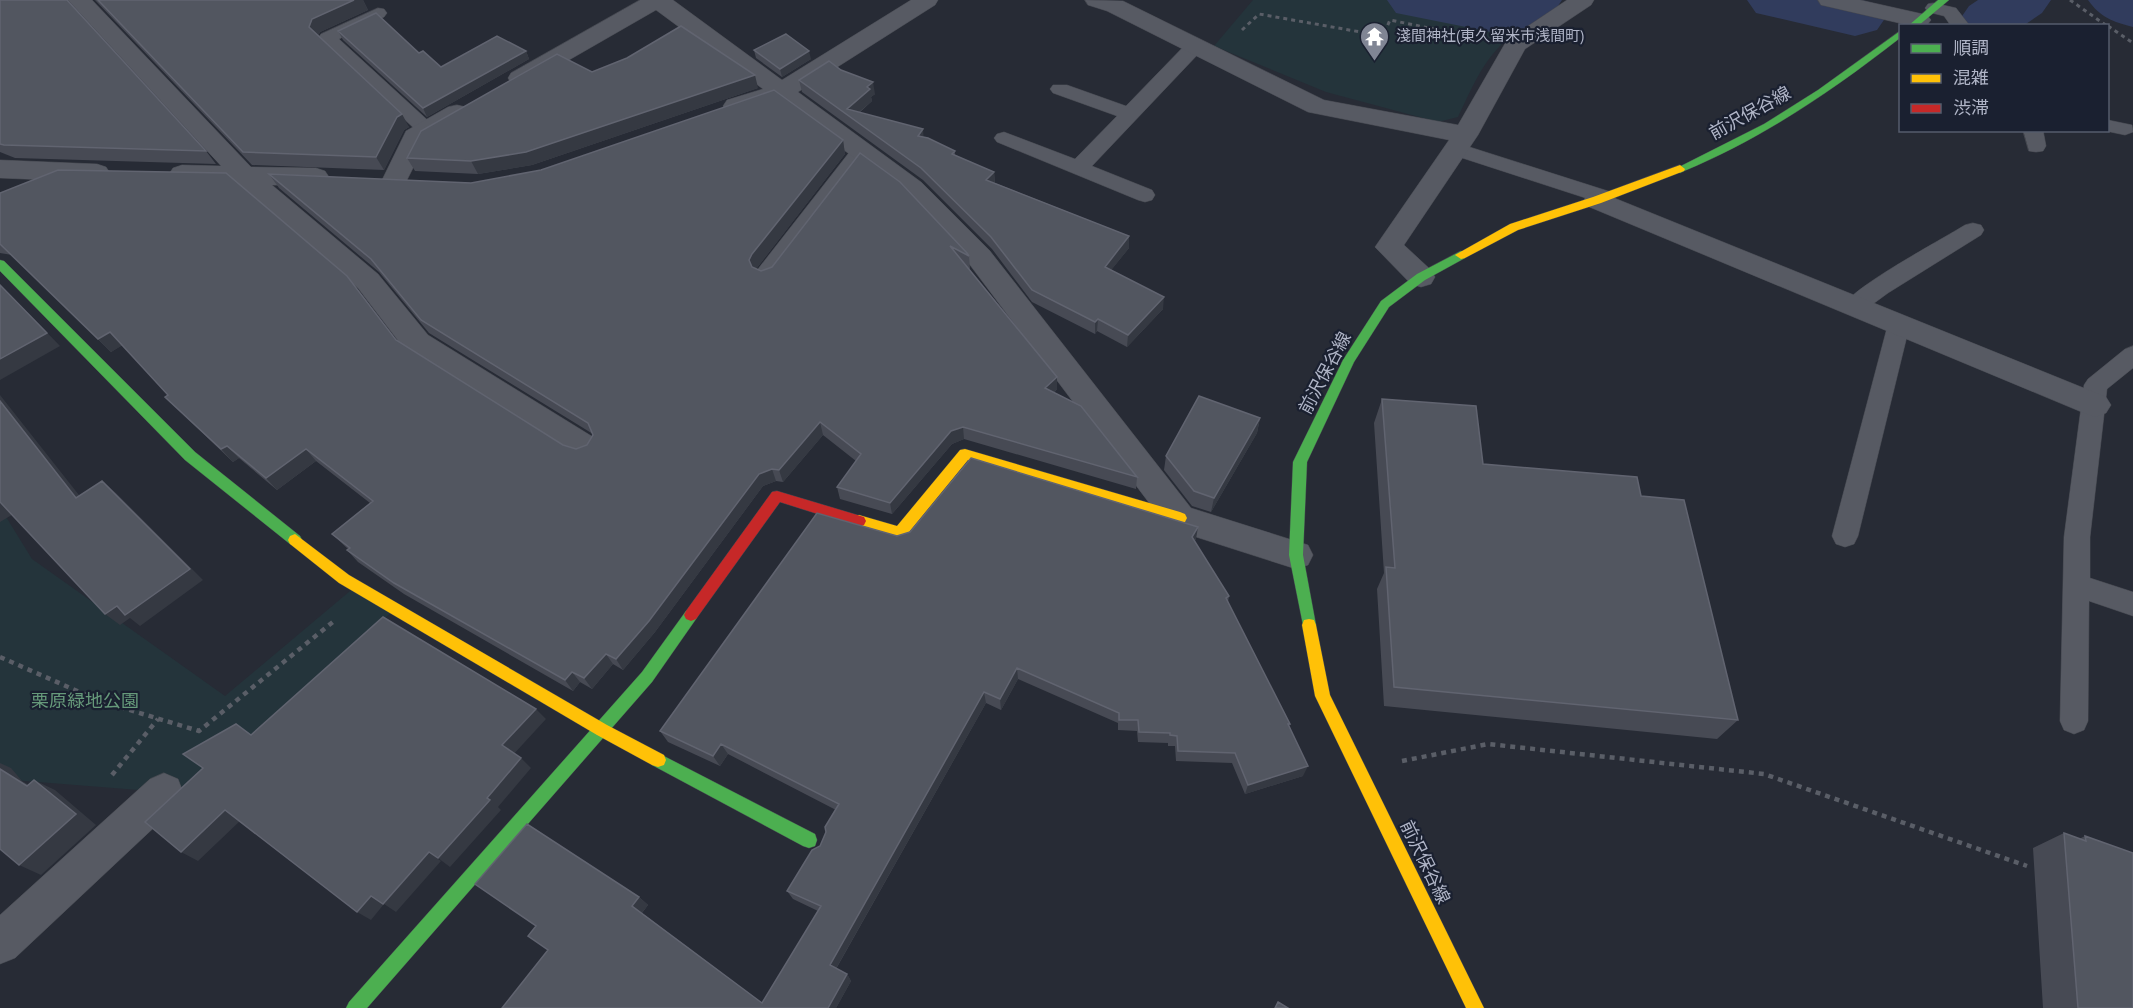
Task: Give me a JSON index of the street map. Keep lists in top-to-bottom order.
{
  "streets": {
    "street": ["前沢保谷線"]
  },
  "parks": ["栗原緑地公園"],
  "places": {
    "temple": ["淺間神社(東久留米市浅間町)"]
  },
  "legend": ["順調", "混雑", "渋滞"]
}
